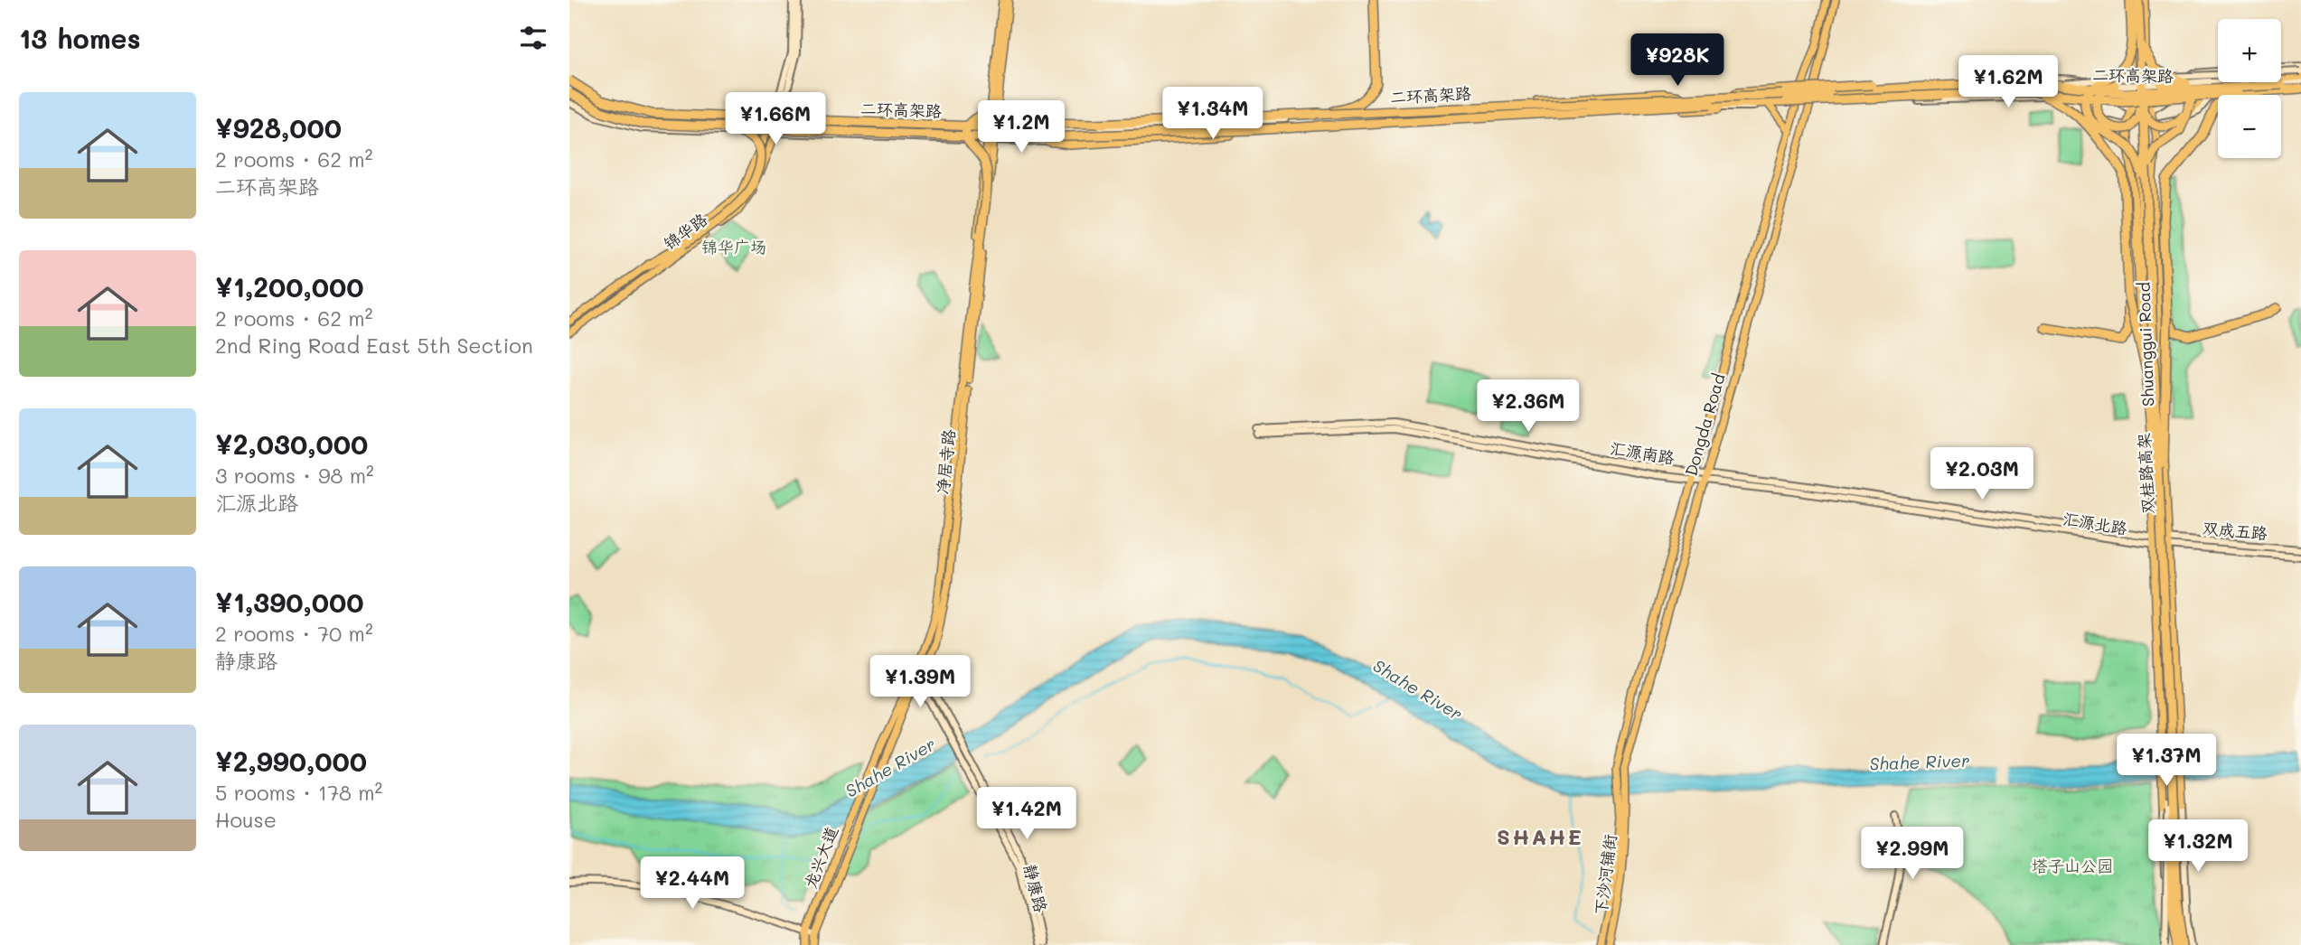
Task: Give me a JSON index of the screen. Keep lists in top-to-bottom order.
{
  "streets": {
    "highway": ["二环高架路", "双桂路高架"],
    "main road": [
      "锦华路",
      "Shuanggui Road",
      "Dongda Road",
      "汇源南路",
      "净居寺路",
      "汇源北路",
      "双成五路",
      "龙兴大道",
      "下沙河铺街",
      "静康路"
    ]
  },
  "crossings": [
    ["Shuanggui Road", "双桂路高架"],
    ["Shuanggui Road", "汇源北路"],
    ["Shuanggui Road", "双成五路"],
    ["Dongda Road", "汇源南路"],
    ["Dongda Road", "下沙河铺街"],
    ["汇源南路", "汇源北路"],
    ["净居寺路", "龙兴大道"],
    ["净居寺路", "静康路"],
    ["汇源北路", "双成五路"]
  ],
  "districts": ["SHAHE"],
  "water": ["Shahe River"],
  "parks": ["锦华广场", "塔子山公园"],
  "page": {
    "heading": "13 homes",
    "map_buttons": ["+", "−"],
    "price": [
      "¥928K",
      "¥1.62M",
      "¥1.34M",
      "¥1.66M",
      "¥1.2M",
      "¥2.36M",
      "¥2.03M",
      "¥1.39M",
      "¥1.37M",
      "¥1.42M",
      "¥1.32M",
      "¥2.99M",
      "¥2.44M"
    ],
    "list": [
      {
        "name": "¥928,000",
        "note": "2 rooms · 62 m² · 二环高架路"
      },
      {
        "name": "¥1,200,000",
        "note": "2 rooms · 62 m² · 2nd Ring Road East 5th Section"
      },
      {
        "name": "¥2,030,000",
        "note": "3 rooms · 98 m² · 汇源北路"
      },
      {
        "name": "¥1,390,000",
        "note": "2 rooms · 70 m² · 静康路"
      },
      {
        "name": "¥2,990,000",
        "note": "5 rooms · 178 m² · House"
      }
    ]
  }
}
